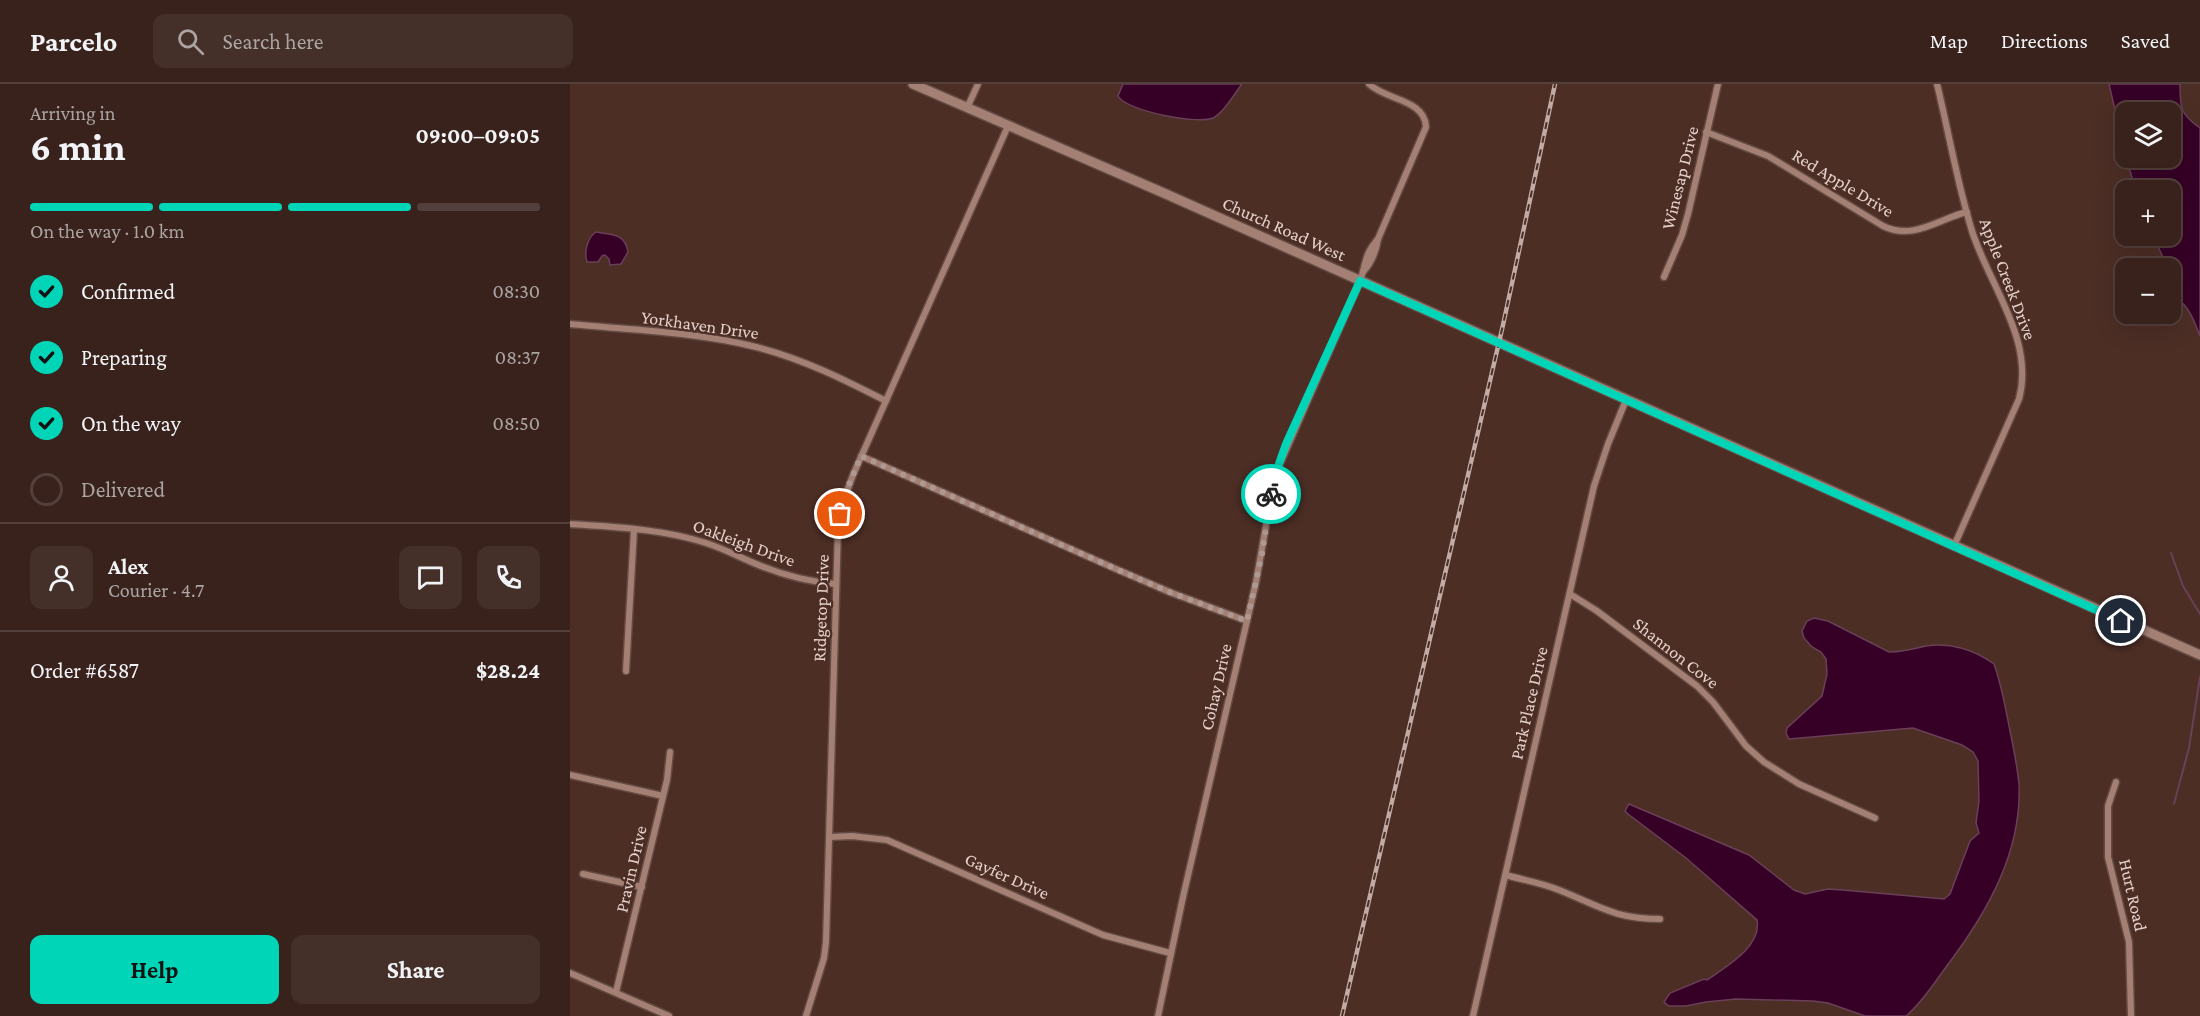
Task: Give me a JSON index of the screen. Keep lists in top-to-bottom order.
{
  "streets": {
    "street": [
      "Winesap Drive",
      "Red Apple Drive",
      "Church Road West",
      "Apple Creek Drive",
      "Yorkhaven Drive",
      "Oakleigh Drive",
      "Ridgetop Drive",
      "Shannon Cove",
      "Cohay Drive",
      "Park Place Drive",
      "Pravin Drive",
      "Gayfer Drive",
      "Hurt Road"
    ]
  },
  "crossings": [
    ["Winesap Drive", "Red Apple Drive"],
    ["Red Apple Drive", "Apple Creek Drive"],
    ["Church Road West", "Apple Creek Drive"],
    ["Church Road West", "Ridgetop Drive"],
    ["Church Road West", "Cohay Drive"],
    ["Church Road West", "Park Place Drive"],
    ["Yorkhaven Drive", "Ridgetop Drive"],
    ["Oakleigh Drive", "Ridgetop Drive"],
    ["Ridgetop Drive", "Gayfer Drive"],
    ["Shannon Cove", "Park Place Drive"],
    ["Cohay Drive", "Gayfer Drive"]
  ],
  "page": {
    "header": "Parcelo",
    "search": "Search here",
    "nav": ["Map", "Directions", "Saved"],
    "heading": ["6 min", "Arriving in", "09:00–09:05"],
    "panel": [
      "Alex",
      "Courier · 4.7",
      "Order #6587",
      "$28.24"
    ],
    "map_buttons": ["+", "−"],
    "bar": "On the way · 1.0 km",
    "list": [
      ["Confirmed", "08:30"],
      ["Preparing", "08:37"],
      ["On the way", "08:50"],
      "Delivered"
    ],
    "buttons": ["Help", "Share"]
  }
}
